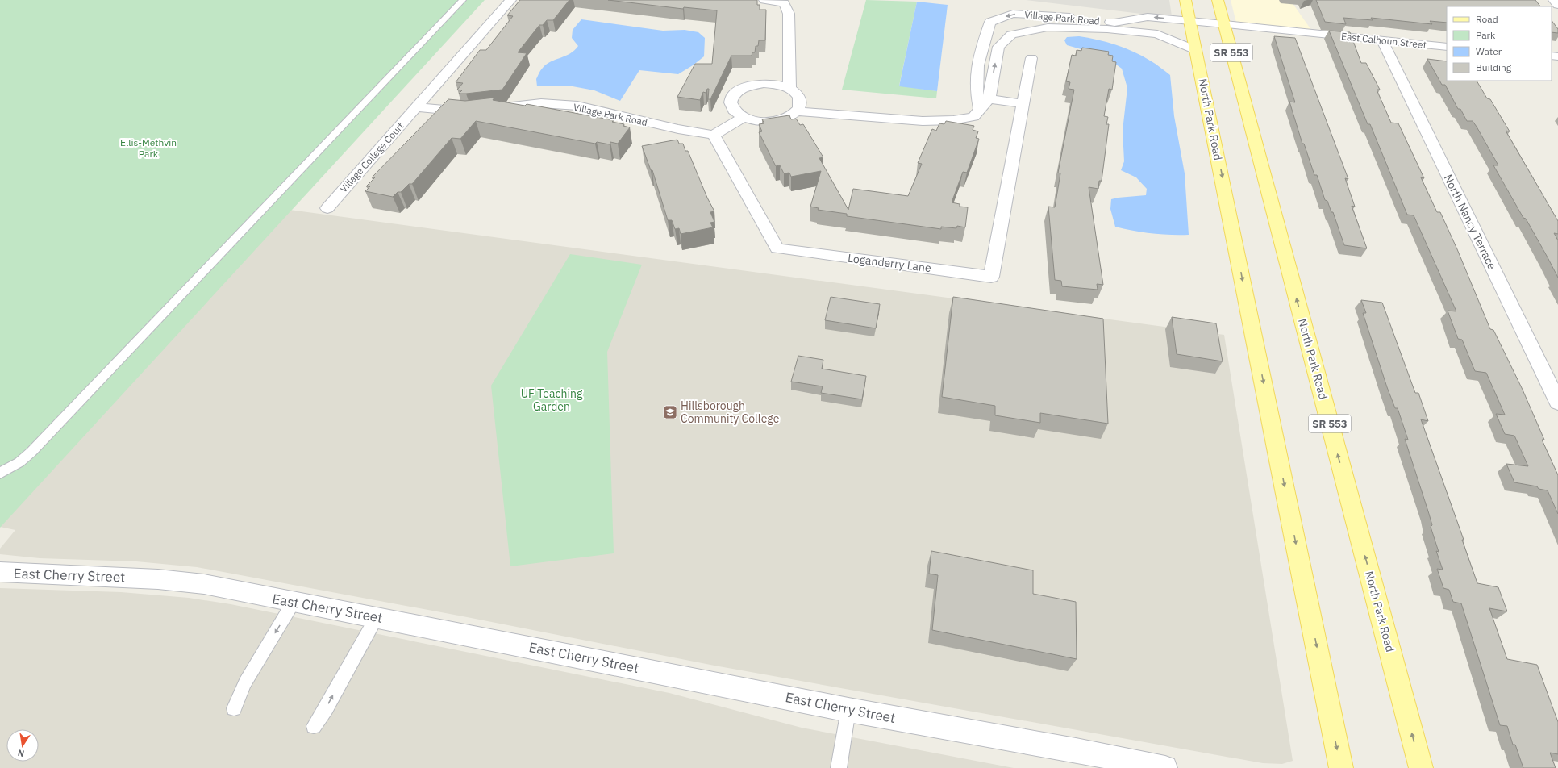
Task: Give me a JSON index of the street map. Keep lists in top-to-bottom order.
{
  "streets": {
    "main road": ["SR 553", "North Park Road"],
    "street": [
      "Village Park Road",
      "East Calhoun Street",
      "Village College Court",
      "North Nancy Terrace",
      "Loganderry Lane",
      "East Cherry Street"
    ]
  },
  "crossings": [
    ["Village Park Road", "East Calhoun Street"],
    ["Village Park Road", "SR 553"],
    ["Village Park Road", "North Park Road"],
    ["Village Park Road", "Village College Court"],
    ["Village Park Road", "Loganderry Lane"],
    ["East Calhoun Street", "SR 553"],
    ["East Calhoun Street", "North Park Road"],
    ["East Calhoun Street", "North Nancy Terrace"],
    ["SR 553", "North Park Road"]
  ],
  "parks": ["Ellis-Methvin Park", "UF Teaching Garden"],
  "places": {
    "school or university": ["Hillsborough Community College"]
  },
  "legend": [
    "Road",
    "Park",
    "Water",
    "Building"
  ],
  "north": "bottom"
}
